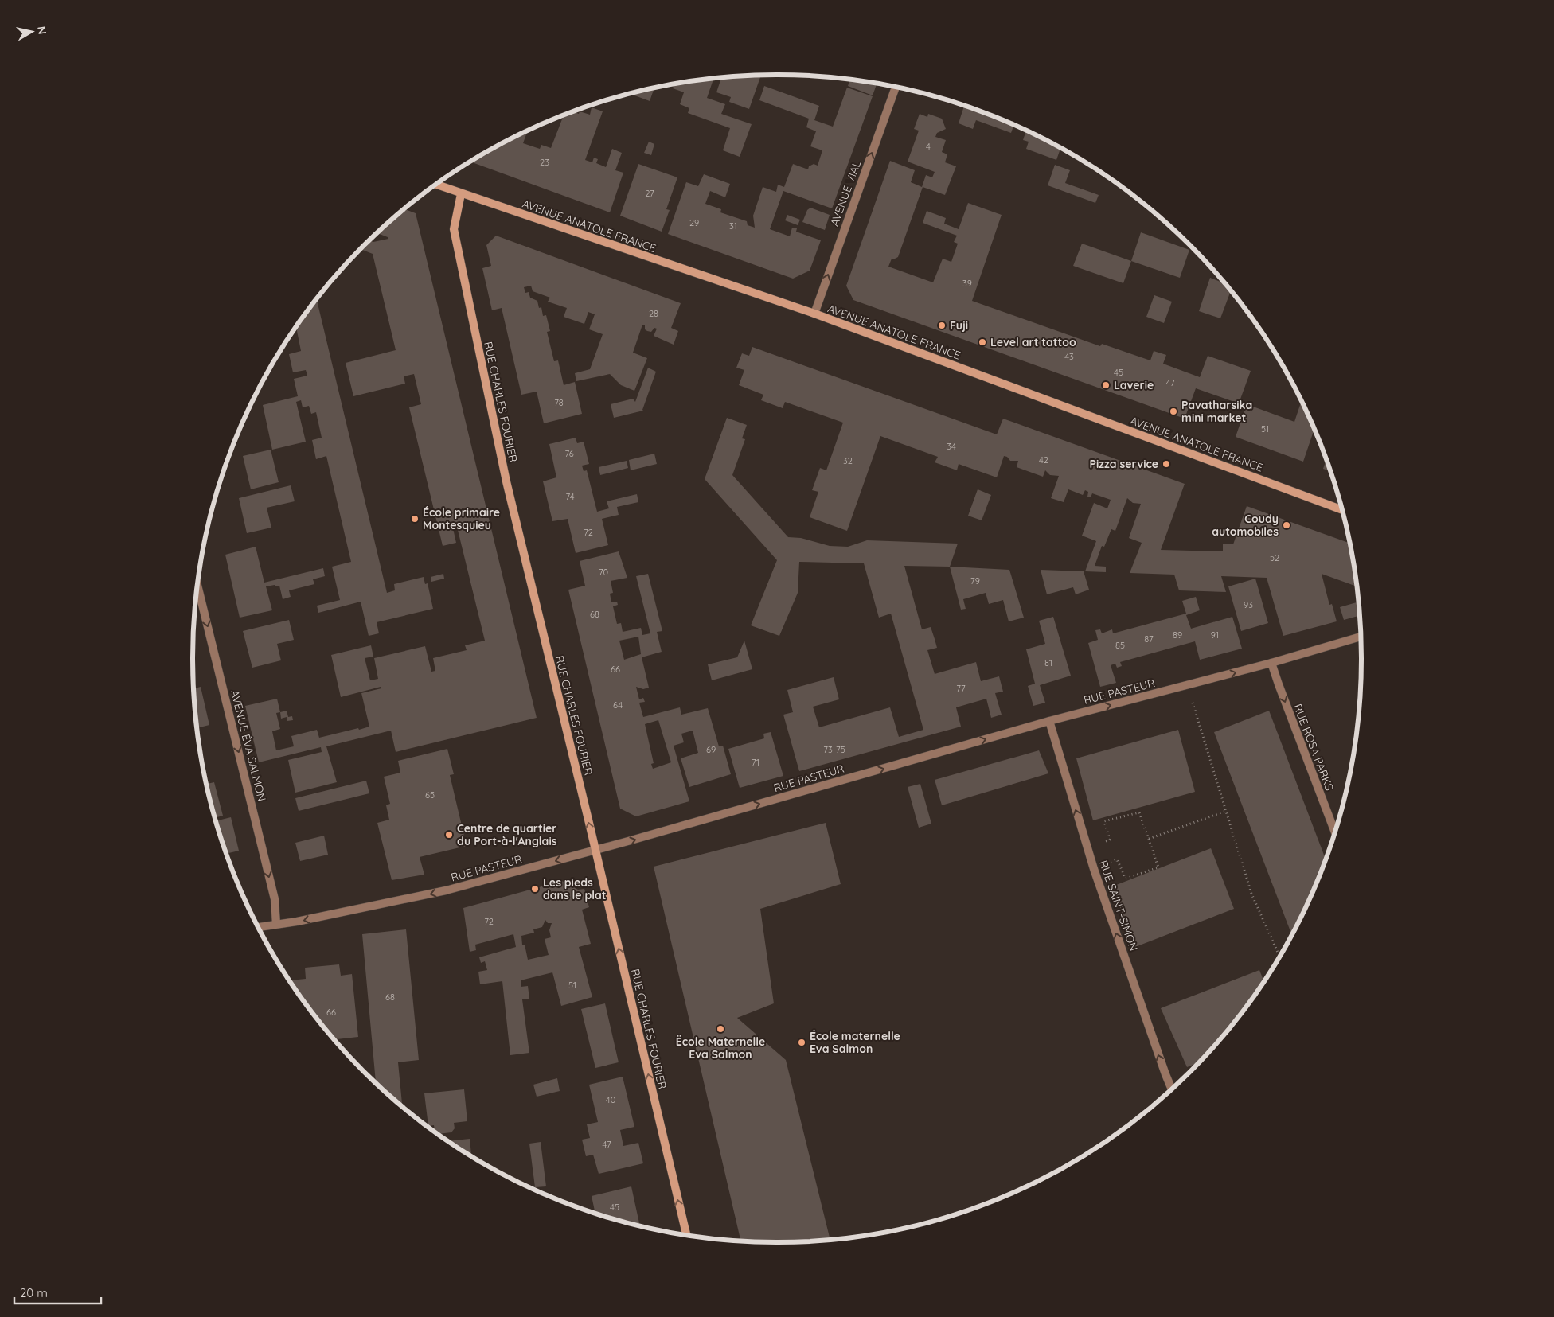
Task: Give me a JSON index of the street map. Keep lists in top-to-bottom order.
{
  "streets": {
    "street": [
      "AVENUE VIAL",
      "AVENUE ANATOLE FRANCE",
      "RUE CHARLES FOURIER",
      "RUE PASTEUR",
      "AVENUE ÉVA SALMON",
      "RUE ROSA PARKS",
      "RUE SAINT-SIMON"
    ]
  },
  "crossings": [
    ["AVENUE VIAL", "AVENUE ANATOLE FRANCE"],
    ["AVENUE ANATOLE FRANCE", "RUE CHARLES FOURIER"],
    ["RUE CHARLES FOURIER", "RUE PASTEUR"],
    ["RUE PASTEUR", "AVENUE ÉVA SALMON"],
    ["RUE PASTEUR", "RUE ROSA PARKS"],
    ["RUE PASTEUR", "RUE SAINT-SIMON"]
  ],
  "one_way": [
    "AVENUE VIAL",
    "RUE CHARLES FOURIER",
    "AVENUE ÉVA SALMON",
    "RUE ROSA PARKS",
    "RUE SAINT-SIMON"
  ],
  "places": [
    "Fuji",
    "Level art tattoo",
    "Laverie",
    "Pavatharsika mini market",
    "Pizza service",
    "École primaire Montesquieu",
    "Coudy automobiles",
    "Centre de quartier du Port-à-l'Anglais",
    "Les pieds dans le plat",
    "Ëcole Maternelle Eva Salmon",
    "École maternelle Eva Salmon"
  ],
  "house_numbers": [
    "4",
    "23",
    "27",
    "29",
    "31",
    "39",
    "28",
    "43",
    "45",
    "47",
    "78",
    "51",
    "34",
    "76",
    "42",
    "32",
    "74",
    "72",
    "52",
    "70",
    "79",
    "93",
    "68",
    "89",
    "91",
    "87",
    "85",
    "81",
    "66",
    "77",
    "64",
    "69",
    "73-75",
    "71",
    "65",
    "72",
    "51",
    "68",
    "66",
    "40",
    "47",
    "45"
  ],
  "scale_bar": "20 m",
  "north": "right"
}
